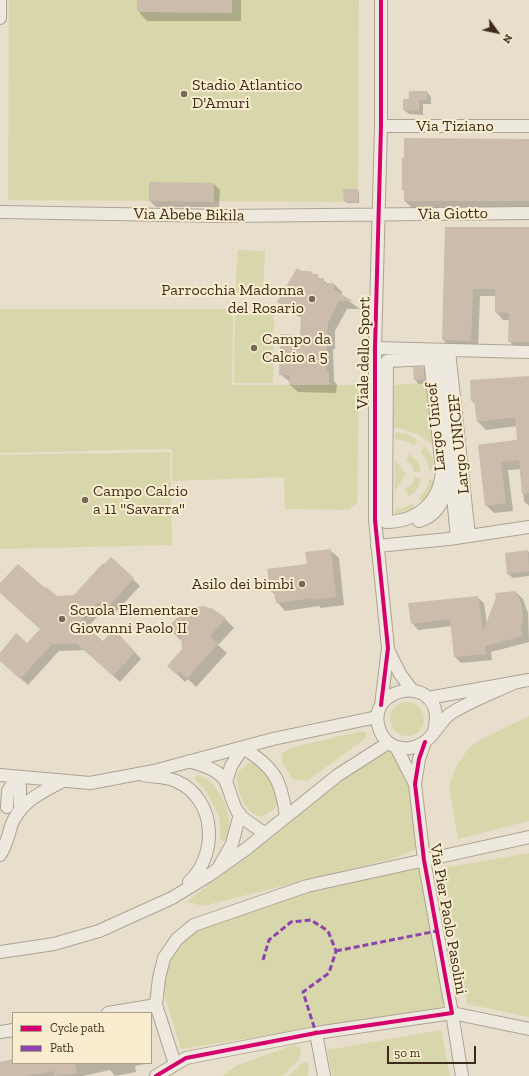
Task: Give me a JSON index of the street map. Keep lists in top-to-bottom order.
{
  "streets": {
    "street": [
      "Via Tiziano",
      "Via Giotto",
      "Via Abebe Bikila",
      "Viale dello Sport",
      "Largo Unicef",
      "Largo UNICEF",
      "Via Pier Paolo Pasolini"
    ]
  },
  "crossings": [
    ["Via Tiziano", "Viale dello Sport"],
    ["Via Giotto", "Via Abebe Bikila"],
    ["Via Giotto", "Viale dello Sport"],
    ["Via Abebe Bikila", "Viale dello Sport"],
    ["Viale dello Sport", "Largo UNICEF"],
    ["Viale dello Sport", "Via Pier Paolo Pasolini"]
  ],
  "places": [
    "Stadio Atlantico D'Amuri",
    "Parrocchia Madonna del Rosario",
    "Campo da Calcio a 5",
    "Campo Calcio a 11 \"Savarra\"",
    "Asilo dei bimbi",
    "Scuola Elementare Giovanni Paolo II"
  ],
  "legend": ["Cycle path", "Path"],
  "scale_bar": "50 m",
  "north": "bottom right"
}
